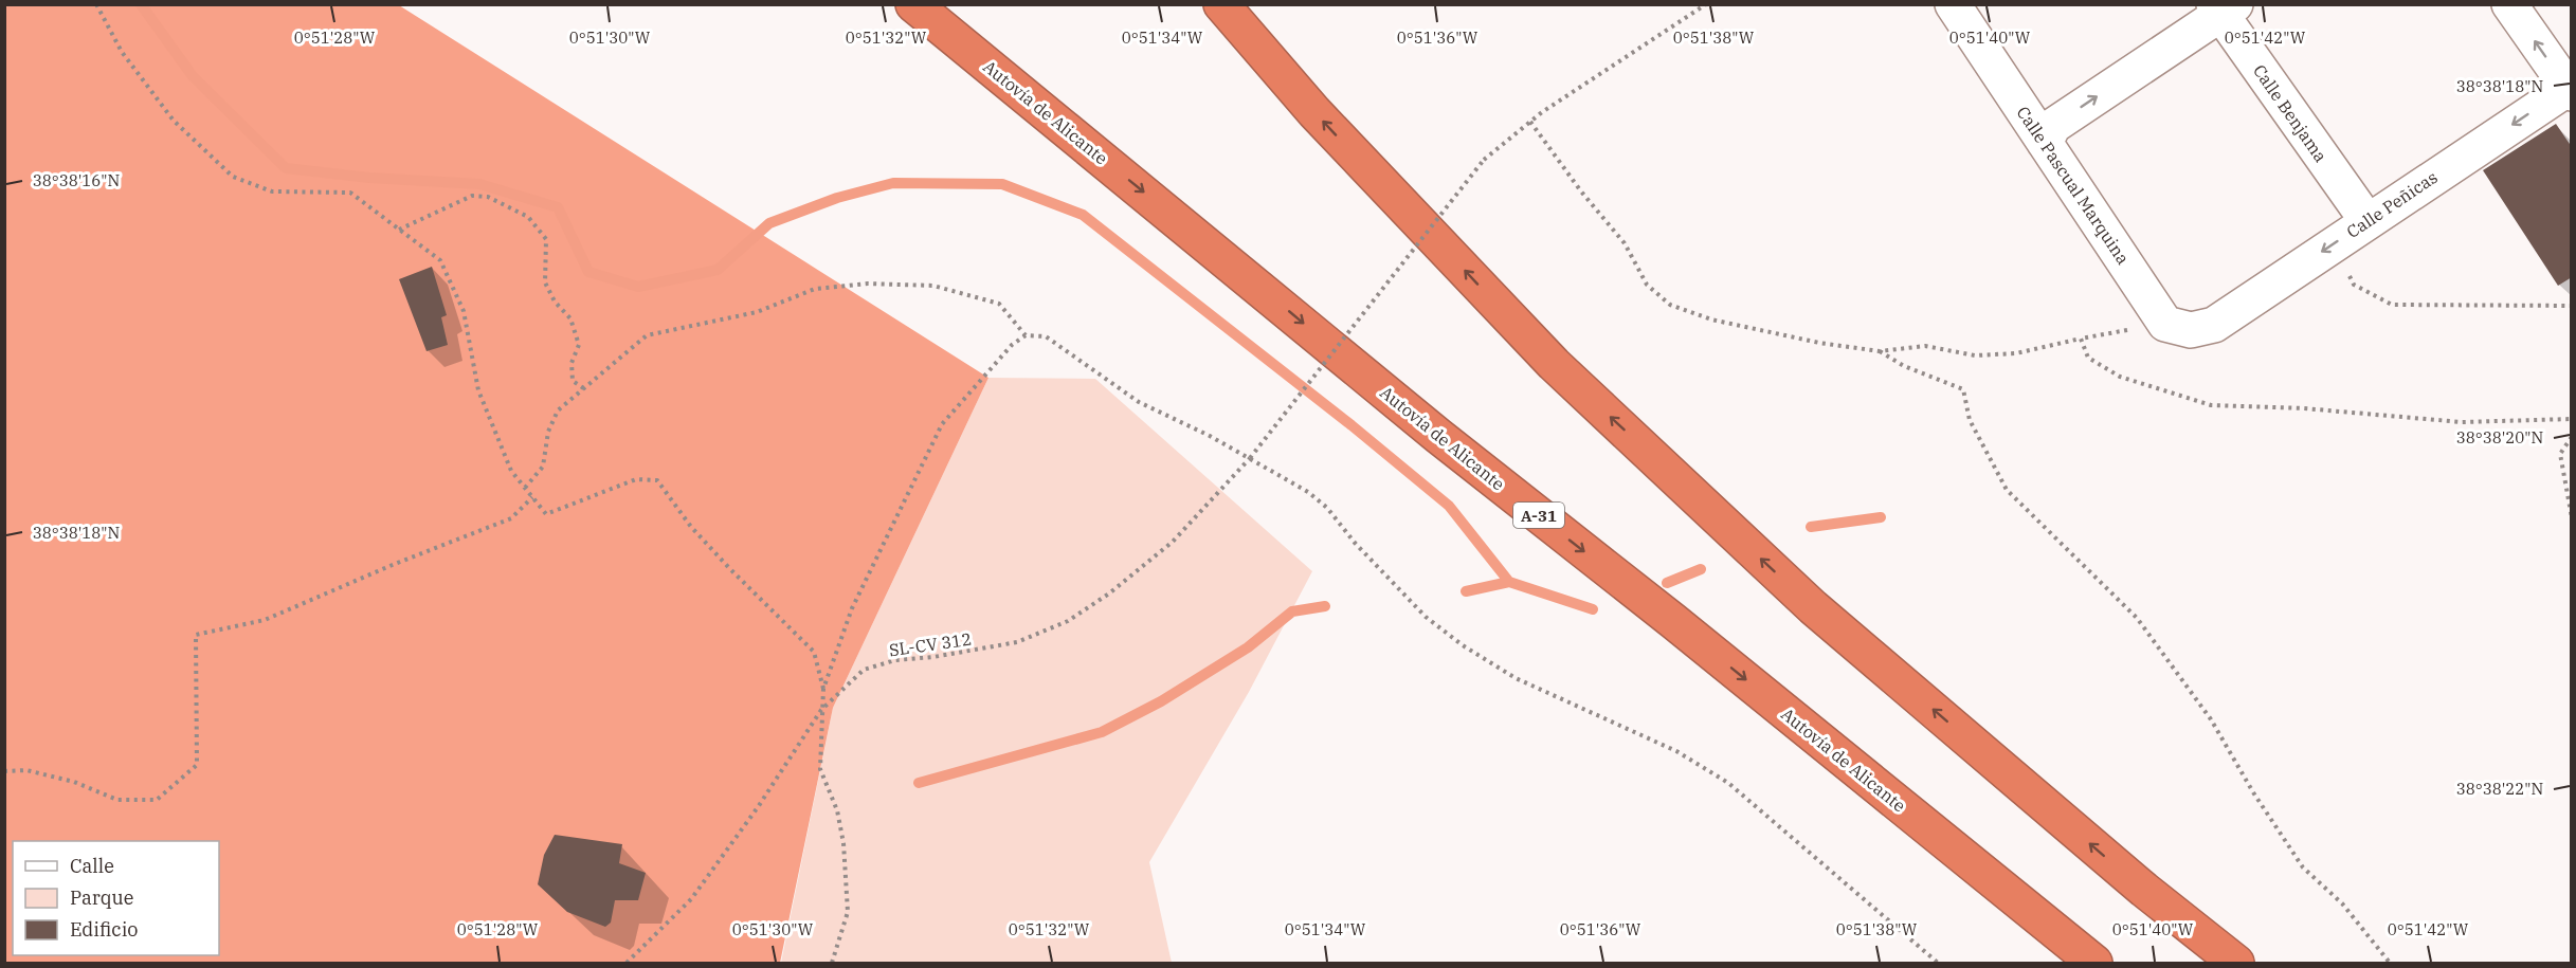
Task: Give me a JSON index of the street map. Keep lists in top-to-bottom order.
{
  "streets": {
    "highway": ["Autovía de Alicante", "A-31"],
    "street": ["Calle Benjama", "Calle Pascual Marquina", "Calle Peñicas"],
    "path": ["SL-CV 312"]
  },
  "crossings": [
    ["Calle Benjama", "Calle Peñicas"],
    ["Calle Pascual Marquina", "Calle Peñicas"]
  ],
  "one_way": ["Calle Peñicas"],
  "legend": ["Calle", "Parque", "Edificio"],
  "coordinates": [
    "0°51'36\"W",
    "0°51'40\"W",
    "0°51'28\"W",
    "0°51'30\"W",
    "0°51'32\"W",
    "0°51'34\"W",
    "0°51'38\"W",
    "0°51'42\"W",
    "38°38'18\"N",
    "38°38'16\"N",
    "38°38'20\"N",
    "38°38'22\"N"
  ]
}
